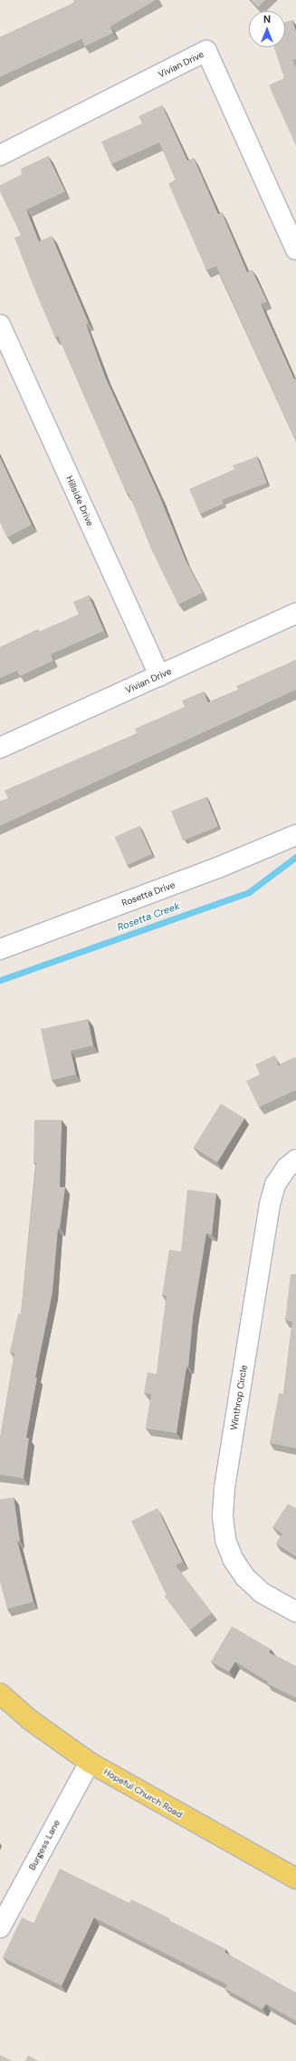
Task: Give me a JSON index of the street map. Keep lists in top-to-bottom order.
{
  "streets": {
    "main road": ["Hopeful Church Road"],
    "street": [
      "Vivian Drive",
      "Hillside Drive",
      "Rosetta Drive",
      "Winthrop Circle",
      "Burgess Lane"
    ]
  },
  "crossings": [
    ["Vivian Drive", "Hillside Drive"],
    ["Hopeful Church Road", "Burgess Lane"]
  ],
  "water": ["Rosetta Creek"],
  "north": "top"
}
